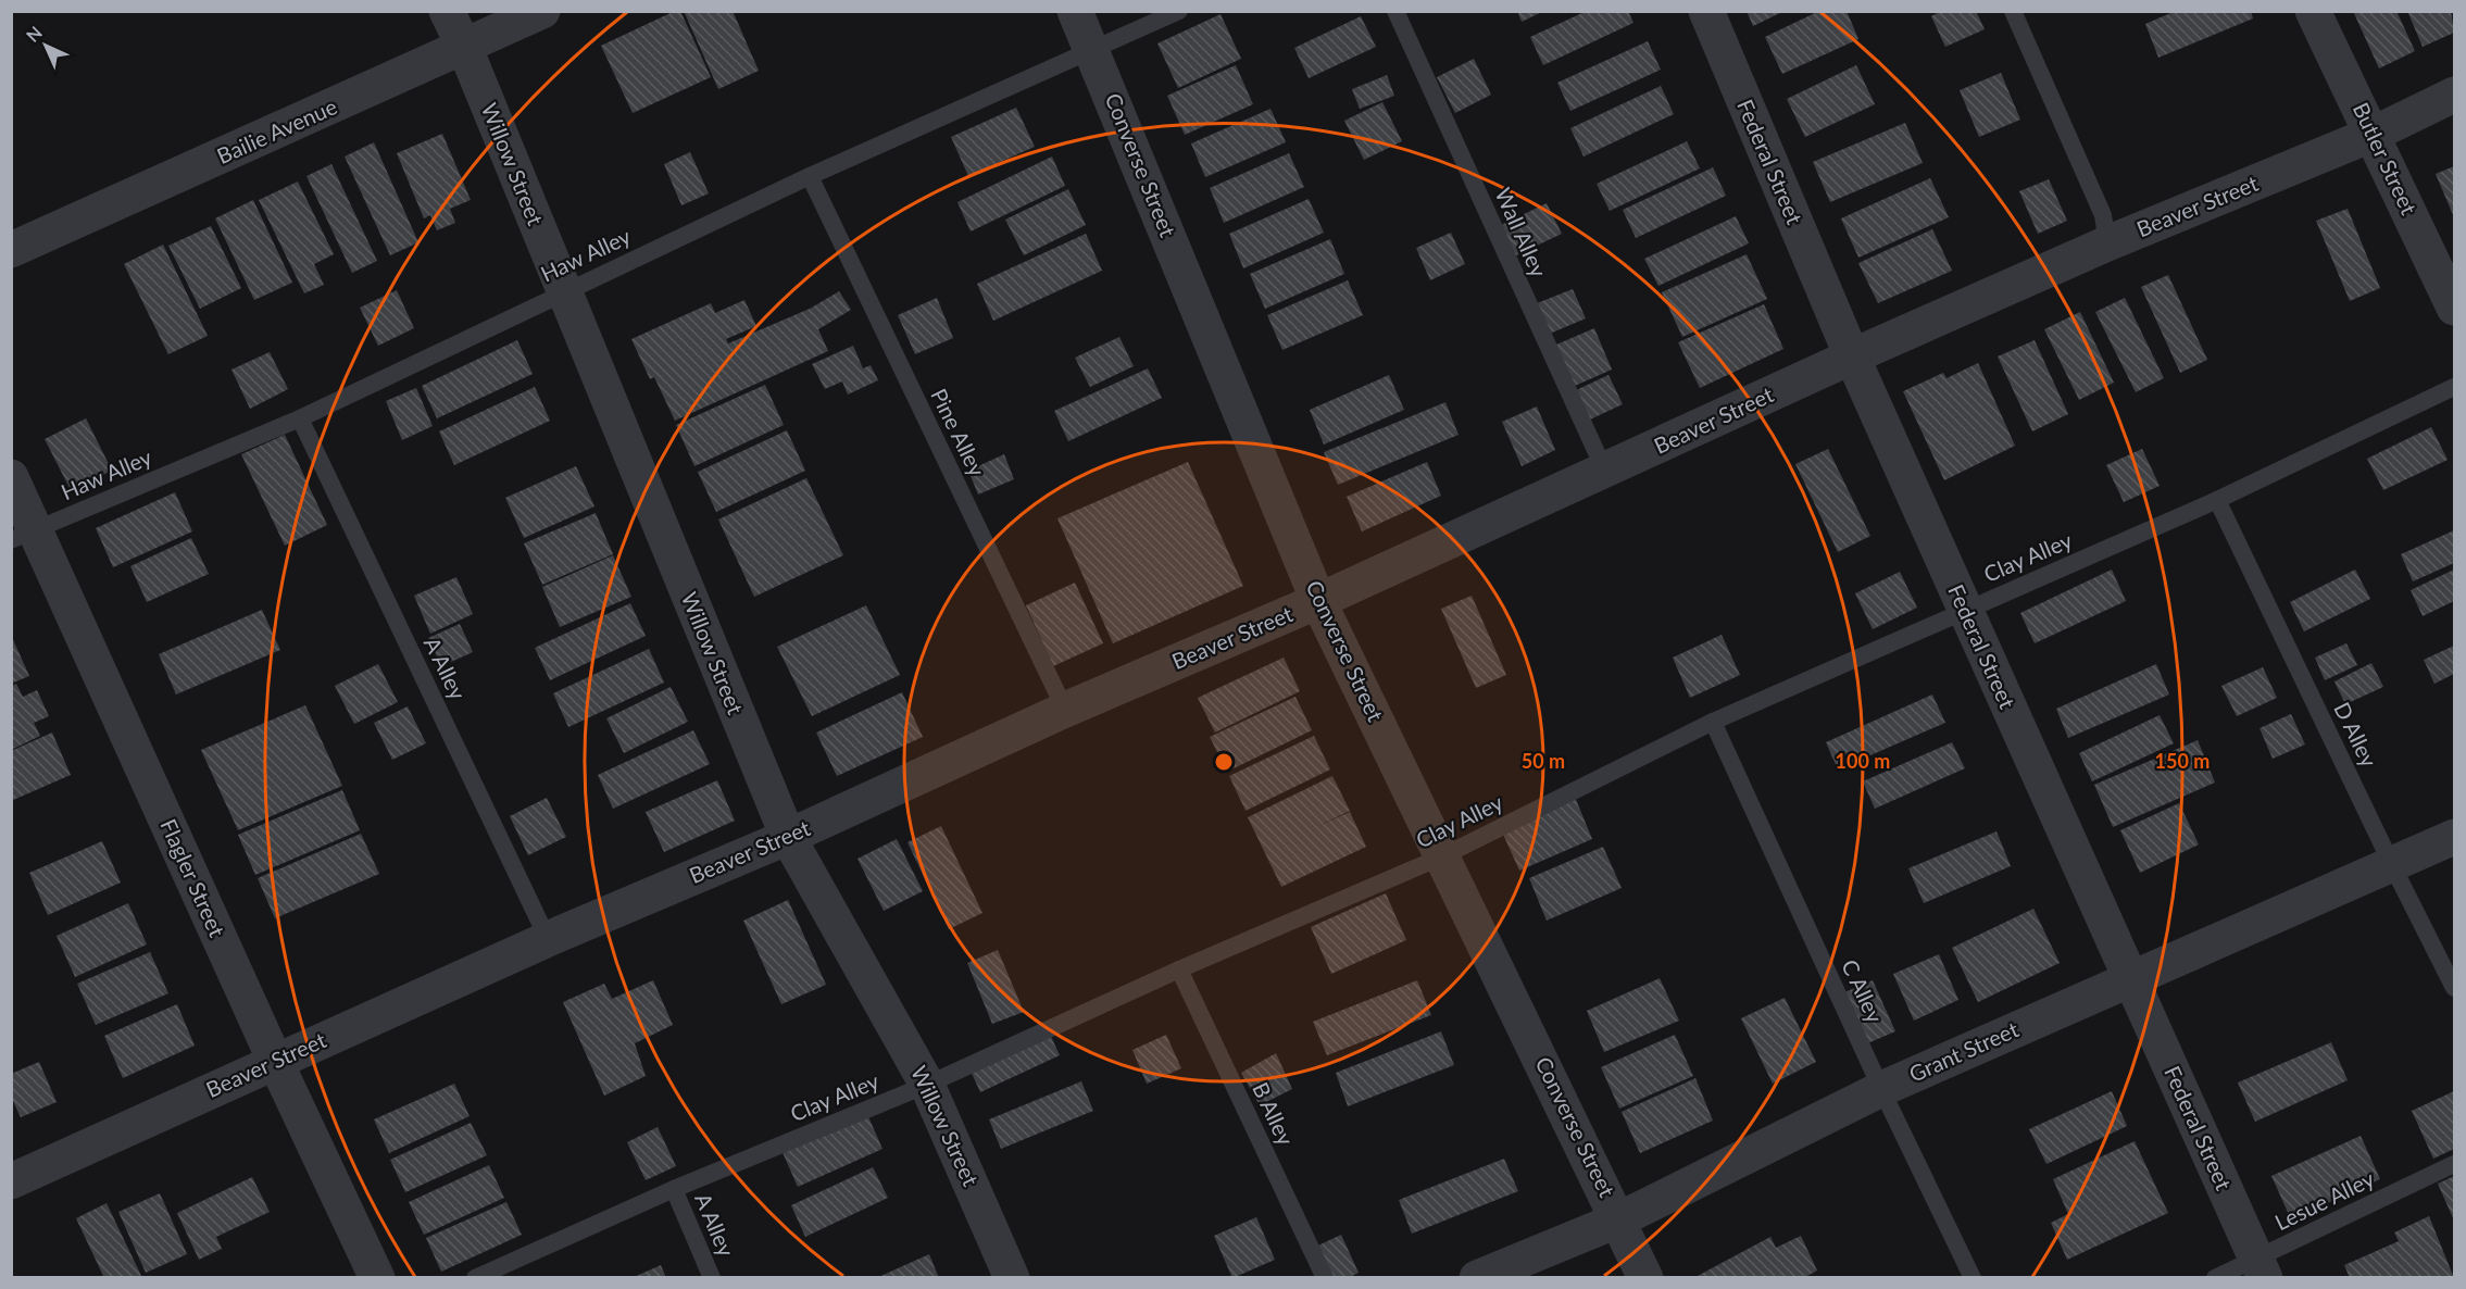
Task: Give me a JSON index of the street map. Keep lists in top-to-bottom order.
{
  "streets": {
    "street": [
      "Bailie Avenue",
      "Butler Street",
      "Federal Street",
      "Willow Street",
      "Converse Street",
      "Beaver Street",
      "Flagler Street",
      "Grant Street"
    ],
    "lane": [
      "Wall Alley",
      "Haw Alley",
      "Pine Alley",
      "Clay Alley",
      "A Alley",
      "D Alley",
      "C Alley",
      "B Alley",
      "Lesue Alley"
    ]
  },
  "crossings": [
    ["Bailie Avenue", "Willow Street"],
    ["Butler Street", "Beaver Street"],
    ["Federal Street", "Beaver Street"],
    ["Federal Street", "Clay Alley"],
    ["Federal Street", "Grant Street"],
    ["Federal Street", "Lesue Alley"],
    ["Willow Street", "Beaver Street"],
    ["Willow Street", "Haw Alley"],
    ["Willow Street", "Clay Alley"],
    ["Converse Street", "Beaver Street"],
    ["Converse Street", "Haw Alley"],
    ["Converse Street", "Clay Alley"],
    ["Converse Street", "Grant Street"],
    ["Beaver Street", "Wall Alley"],
    ["Beaver Street", "Pine Alley"],
    ["Beaver Street", "A Alley"],
    ["Beaver Street", "Flagler Street"],
    ["Haw Alley", "Pine Alley"],
    ["Haw Alley", "A Alley"],
    ["Haw Alley", "Flagler Street"],
    ["Clay Alley", "A Alley"],
    ["Clay Alley", "D Alley"],
    ["Clay Alley", "C Alley"],
    ["Clay Alley", "B Alley"],
    ["D Alley", "Grant Street"],
    ["C Alley", "Grant Street"]
  ],
  "north": "top left",
  "rings": ["50 m", "100 m", "150 m"]
}
